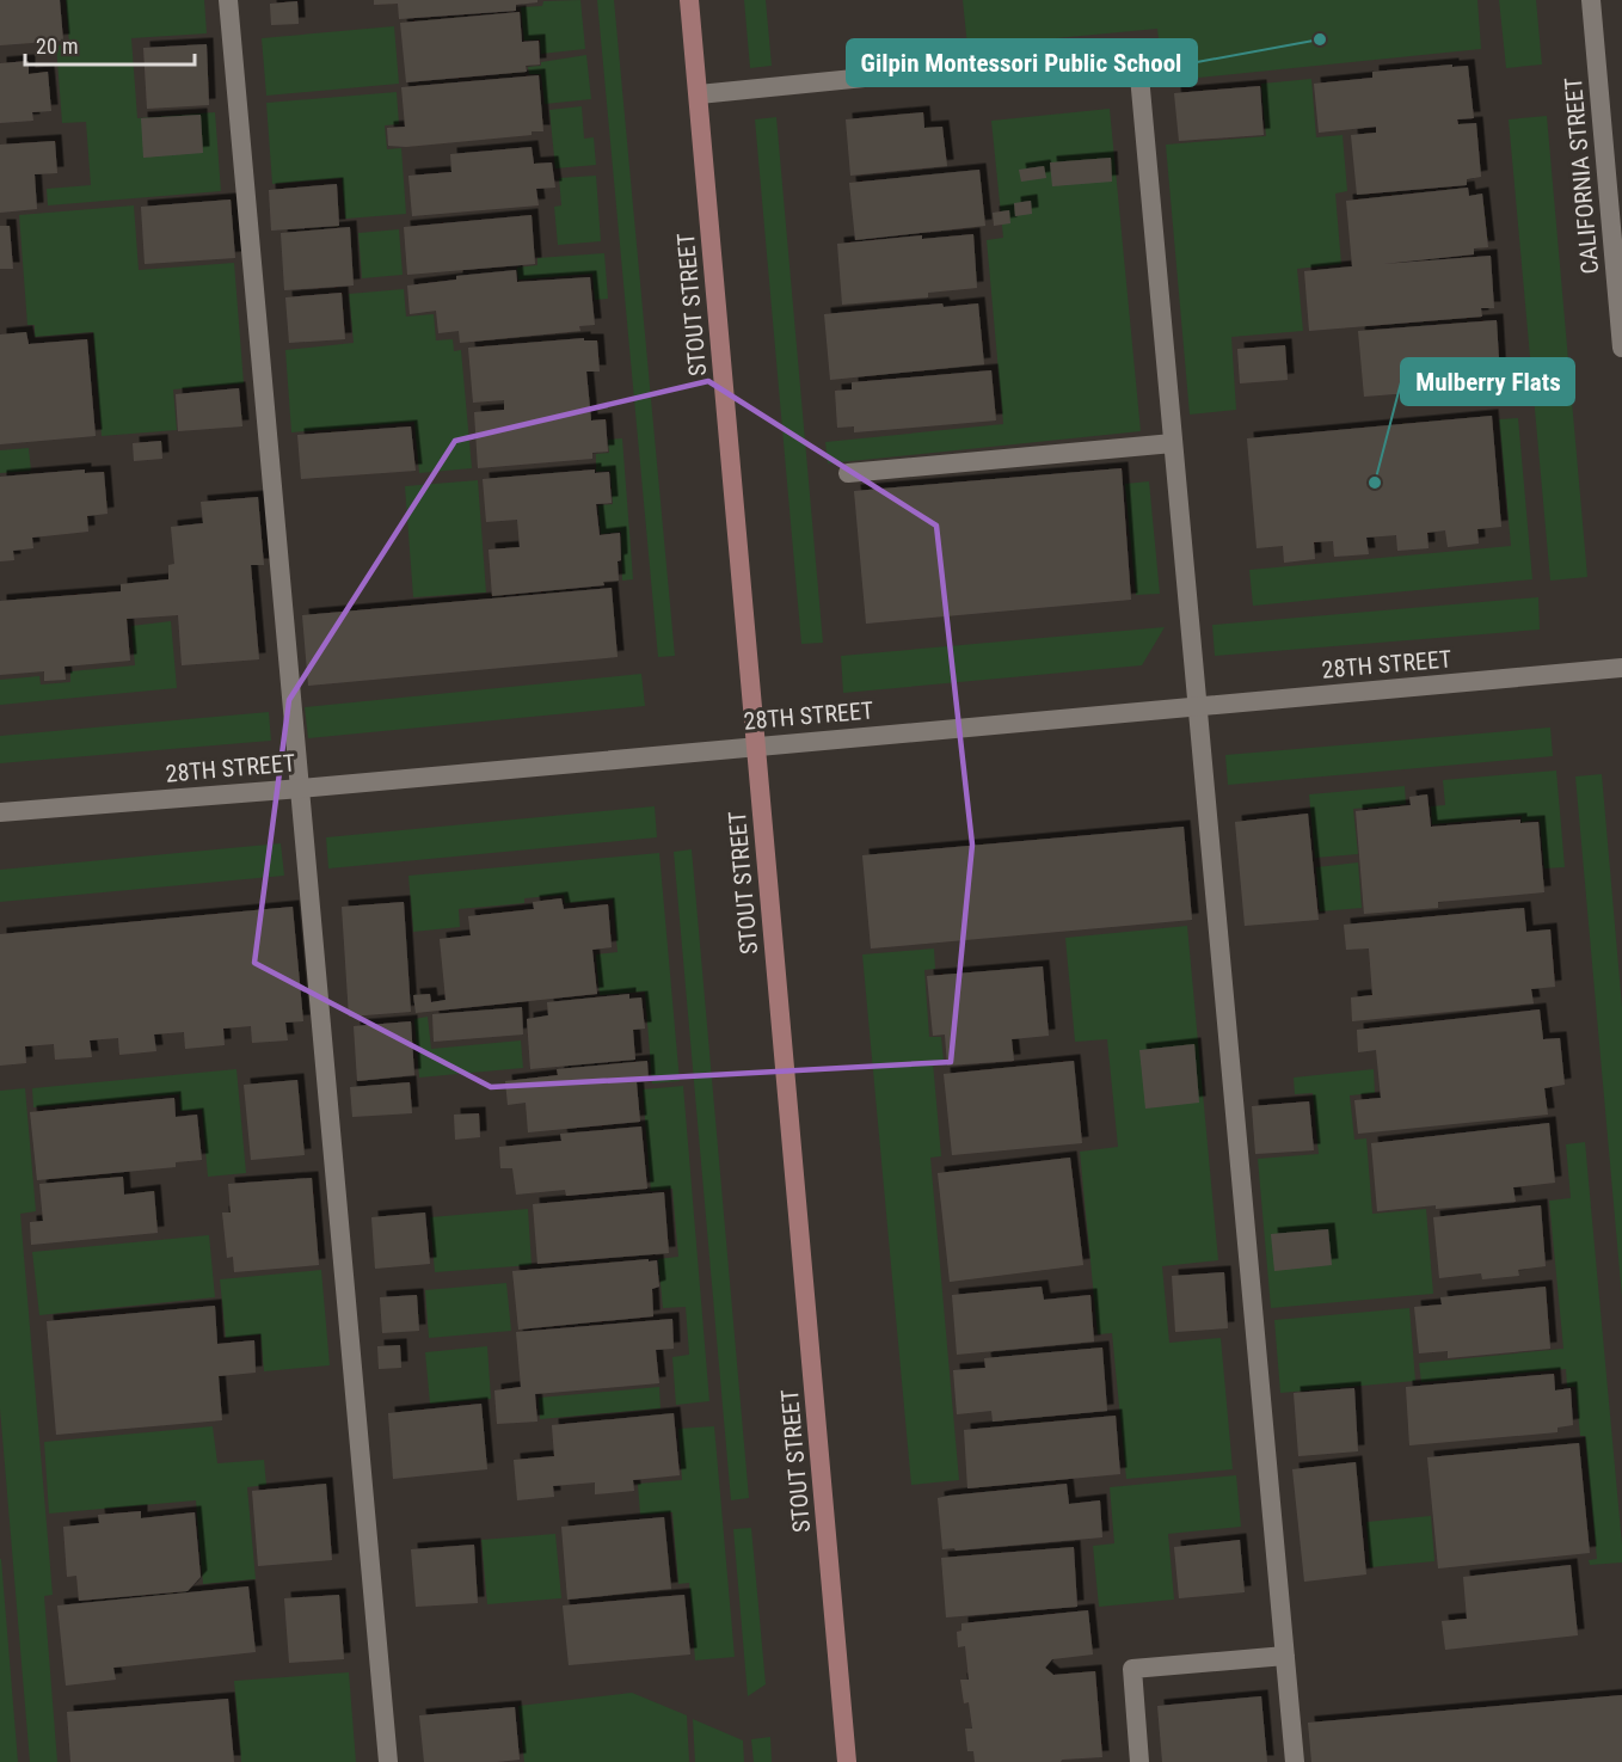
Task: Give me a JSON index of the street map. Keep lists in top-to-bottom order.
{
  "streets": {
    "main road": ["STOUT STREET"],
    "street": ["CALIFORNIA STREET", "28TH STREET"]
  },
  "crossings": [
    ["STOUT STREET", "28TH STREET"]
  ],
  "places": ["Gilpin Montessori Public School", "Mulberry Flats"],
  "scale_bar": "20 m"
}
